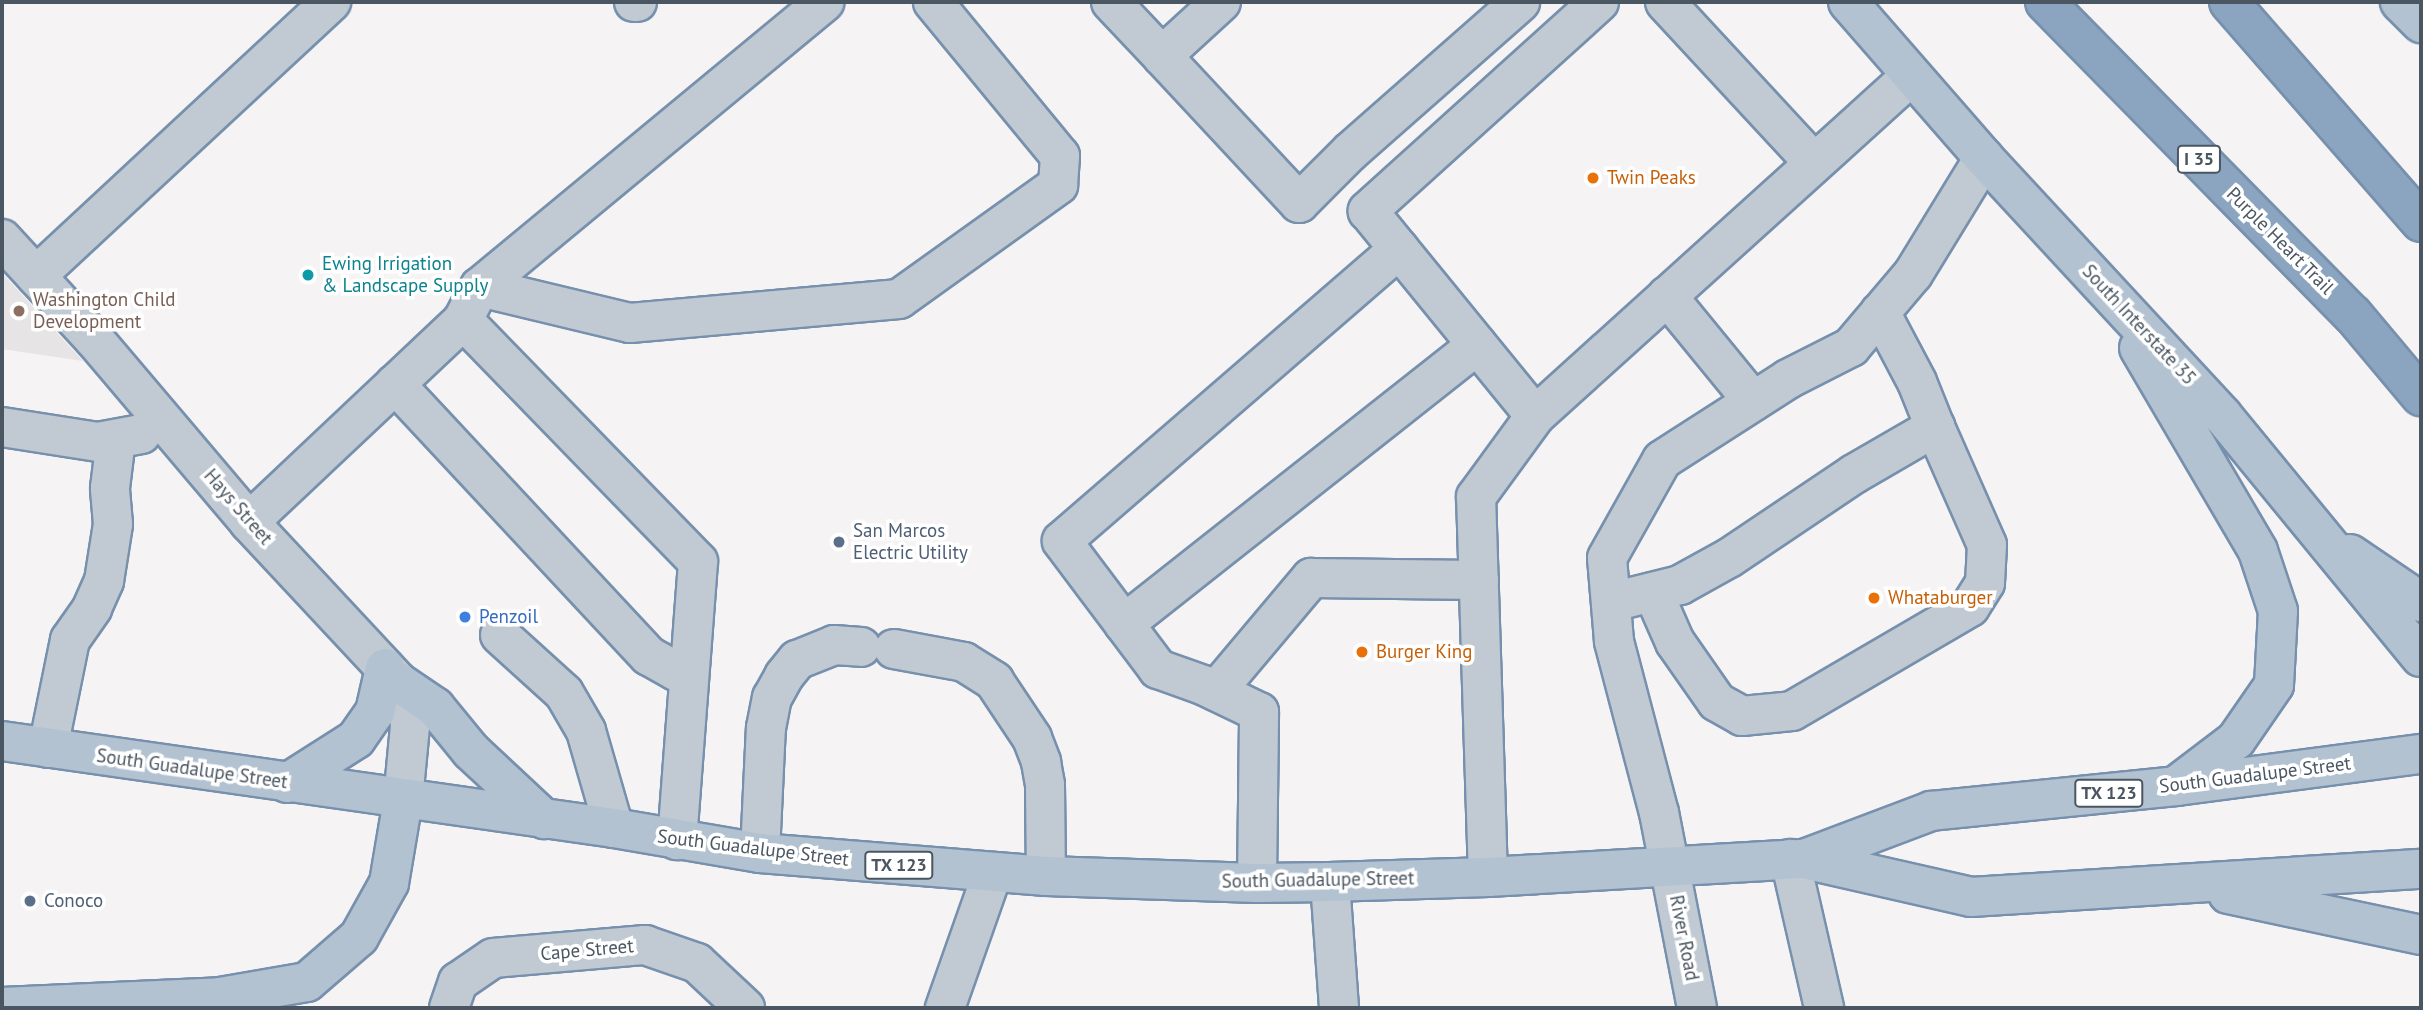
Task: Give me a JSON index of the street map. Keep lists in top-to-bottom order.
{
  "streets": {
    "highway": ["I 35", "Purple Heart Trail"],
    "main road": ["South Interstate 35", "South Guadalupe Street", "TX 123"],
    "street": ["Hays Street", "River Road", "Cape Street"]
  },
  "crossings": [
    ["South Interstate 35", "River Road"],
    ["Hays Street", "South Guadalupe Street"],
    ["South Guadalupe Street", "River Road"]
  ],
  "places": [
    "Twin Peaks",
    "Ewing Irrigation & Landscape Supply",
    "Washington Child Development",
    "San Marcos Electric Utility",
    "Whataburger",
    "Penzoil",
    "Burger King",
    "Conoco"
  ]
}
